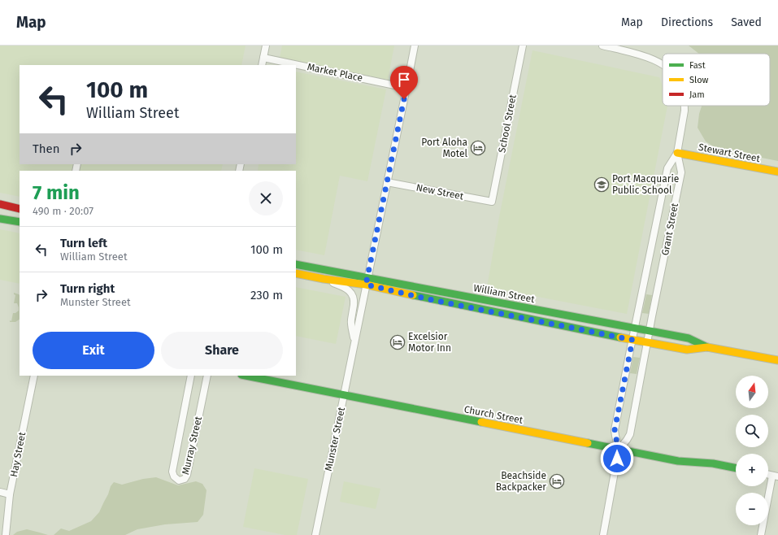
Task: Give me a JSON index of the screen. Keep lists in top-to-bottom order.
{
  "streets": {
    "street": [
      "Market Place",
      "School Street",
      "Stewart Street",
      "New Street",
      "Grant Street",
      "William Street",
      "Church Street",
      "Munster Street",
      "Murray Street",
      "Hay Street"
    ]
  },
  "crossings": [
    ["Market Place", "Munster Street"],
    ["School Street", "New Street"],
    ["Stewart Street", "Grant Street"],
    ["New Street", "Munster Street"],
    ["Grant Street", "William Street"],
    ["Grant Street", "Church Street"],
    ["William Street", "Munster Street"],
    ["Church Street", "Munster Street"]
  ],
  "places": {
    "hotel": ["Port Aloha Motel", "Excelsior Motor Inn", "Beachside Backpacker"],
    "school or university": ["Port Macquarie Public School"]
  },
  "legend": ["Fast", "Slow", "Jam"],
  "north": "top",
  "page": {
    "header": "Map",
    "nav": ["Map", "Directions", "Saved"],
    "turn": ["100 m", "William Street"],
    "then": "Then",
    "heading": ["7 min", "490 m · 20:07"],
    "list": [
      {
        "name": "Turn left",
        "note": "William Street",
        "value": "100 m"
      },
      {
        "name": "Turn right",
        "note": "Munster Street",
        "value": "230 m"
      }
    ],
    "buttons": ["Exit", "Share"],
    "map_buttons": ["+", "−"]
  }
}
